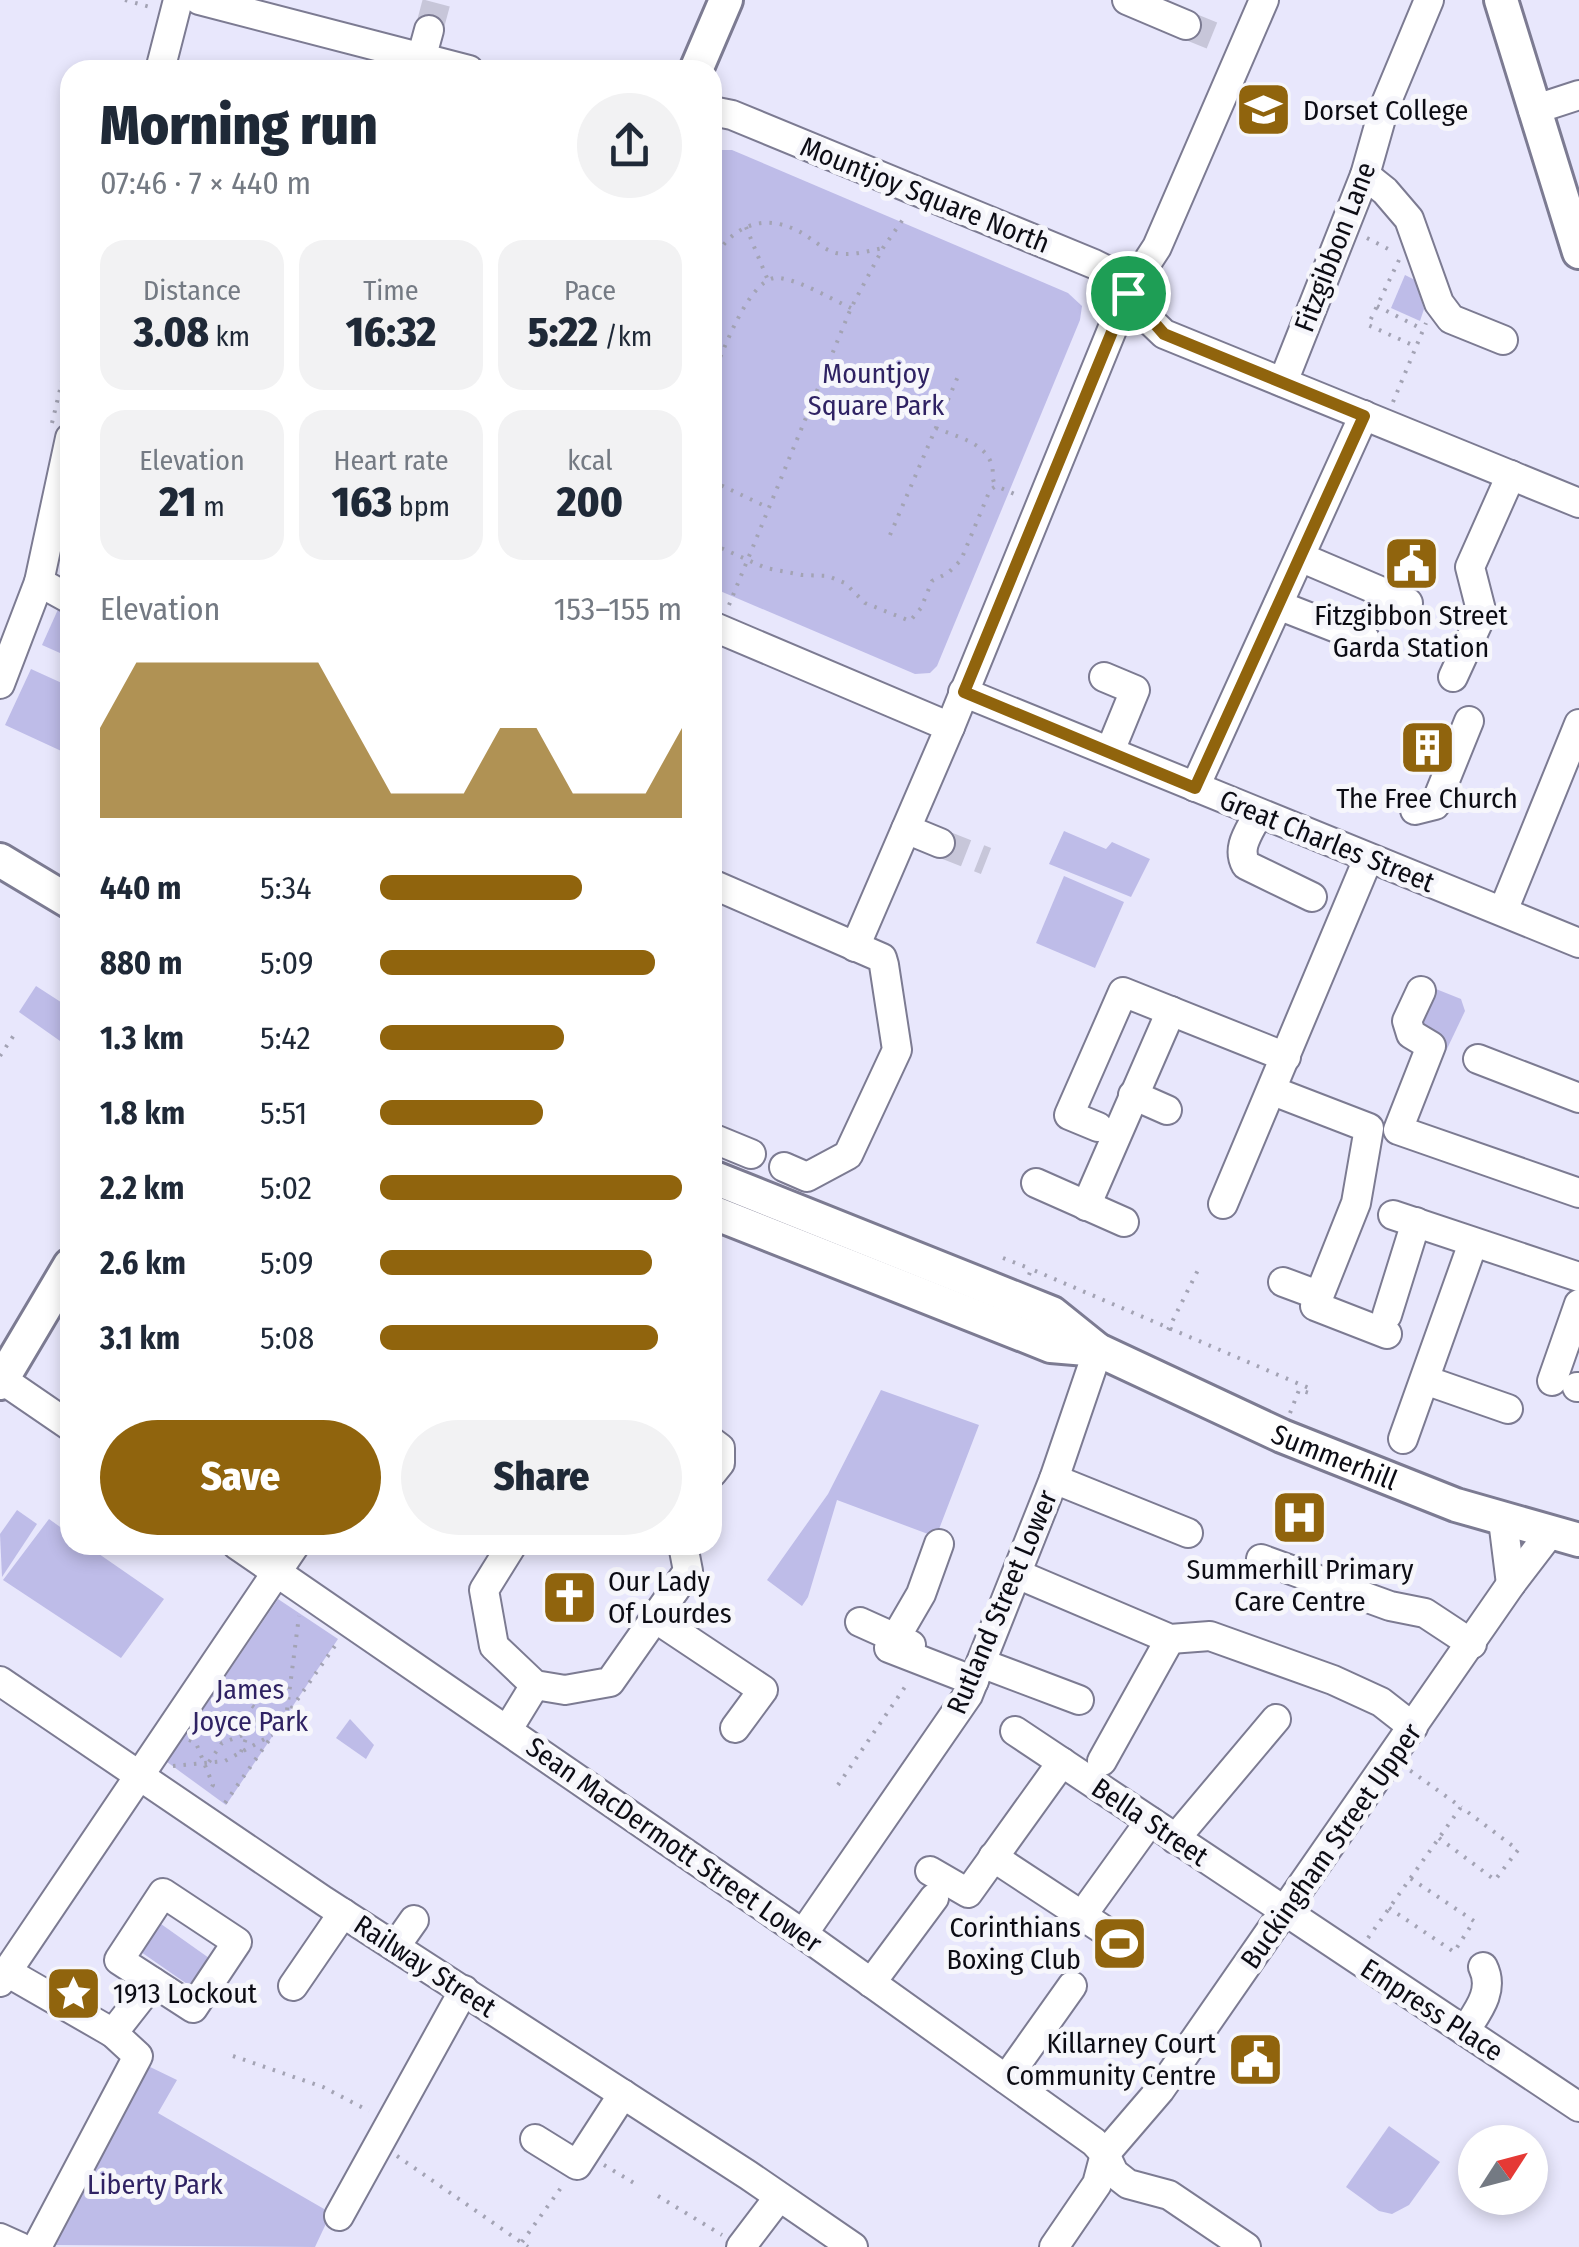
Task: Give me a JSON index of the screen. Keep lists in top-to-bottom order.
{
  "streets": {
    "main road": ["Summerhill"],
    "street": [
      "Mountjoy Square North",
      "Fitzgibbon Lane",
      "Great Charles Street",
      "Rutland Street Lower",
      "Bella Street",
      "Sean MacDermott Street Lower",
      "Buckingham Street Upper",
      "Railway Street",
      "Empress Place"
    ]
  },
  "crossings": [
    ["Mountjoy Square North", "Fitzgibbon Lane"],
    ["Summerhill", "Rutland Street Lower"],
    ["Summerhill", "Buckingham Street Upper"],
    ["Rutland Street Lower", "Sean MacDermott Street Lower"],
    ["Bella Street", "Buckingham Street Upper"],
    ["Bella Street", "Empress Place"],
    ["Sean MacDermott Street Lower", "Buckingham Street Upper"],
    ["Buckingham Street Upper", "Empress Place"]
  ],
  "parks": ["Mountjoy Square Park", "James Joyce Park", "Liberty Park"],
  "places": {
    "school or university": ["Dorset College"],
    "public building": ["Fitzgibbon Street Garda Station", "Killarney Court Community Centre"],
    "building": ["The Free Church"],
    "hospital": ["Summerhill Primary Care Centre"],
    "church": ["Our Lady Of Lourdes"],
    "sports": ["Corinthians Boxing Club"],
    "place": ["1913 Lockout"]
  },
  "north": "top right",
  "page": {
    "heading": ["Morning run", "07:46 · 7 × 440 m"],
    "stats": [
      ["Distance", "3.08 km"],
      ["Time", "16:32"],
      ["Pace", "5:22 /km"],
      ["Elevation", "21 m"],
      ["Heart rate", "163 bpm"],
      ["kcal", "200"]
    ],
    "chart": ["Elevation", "153–155 m"],
    "list": [
      {
        "name": "440 m",
        "note": "5:34"
      },
      {
        "name": "880 m",
        "note": "5:09"
      },
      {
        "name": "1.3 km",
        "note": "5:42"
      },
      {
        "name": "1.8 km",
        "note": "5:51"
      },
      {
        "name": "2.2 km",
        "note": "5:02"
      },
      {
        "name": "2.6 km",
        "note": "5:09"
      },
      {
        "name": "3.1 km",
        "note": "5:08"
      }
    ],
    "buttons": ["Save", "Share"]
  }
}
